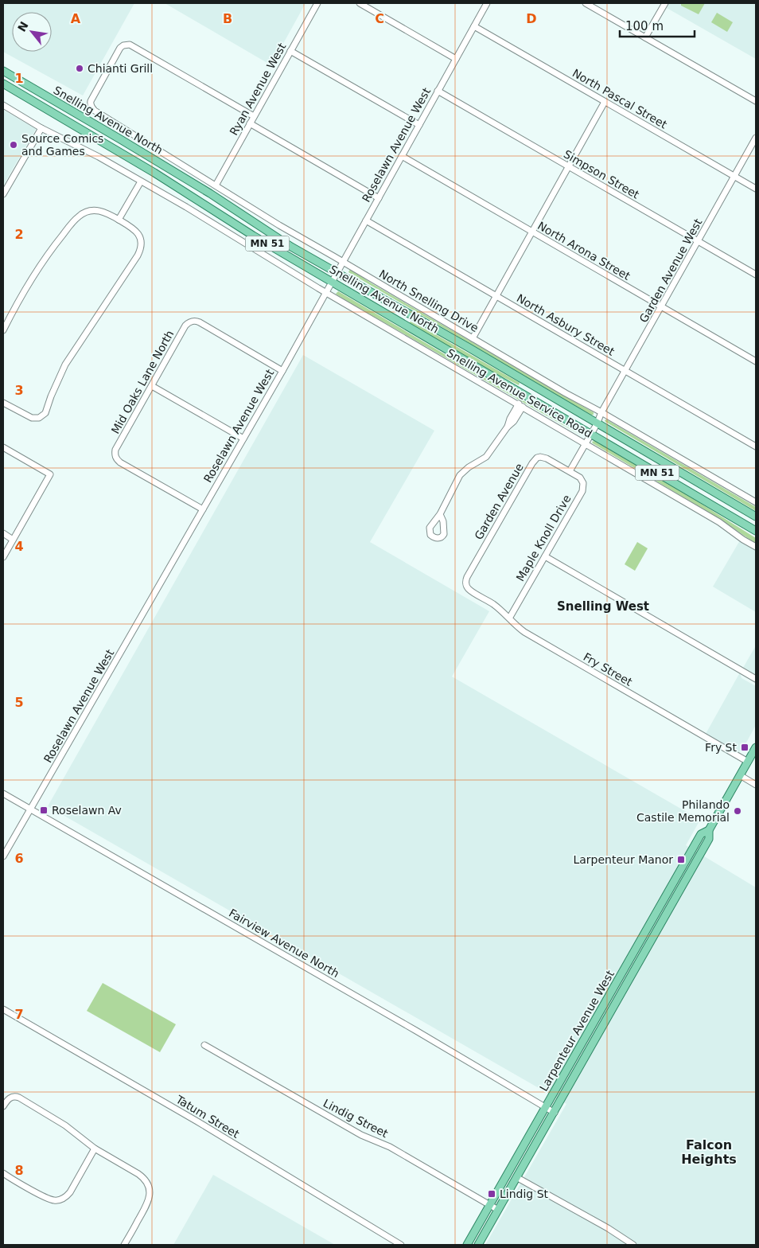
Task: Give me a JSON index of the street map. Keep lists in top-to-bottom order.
{
  "streets": {
    "main road": ["Snelling Avenue North", "MN 51", "Larpenteur Avenue West"],
    "street": [
      "Ryan Avenue West",
      "North Pascal Street",
      "Roselawn Avenue West",
      "Simpson Street",
      "North Arona Street",
      "Garden Avenue West",
      "North Snelling Drive",
      "North Asbury Street",
      "Mid Oaks Lane North",
      "Snelling Avenue Service Road",
      "Garden Avenue",
      "Maple Knoll Drive",
      "Fry Street",
      "Fairview Avenue North",
      "Tatum Street",
      "Lindig Street"
    ]
  },
  "crossings": [
    ["Ryan Avenue West", "North Snelling Drive"],
    ["North Pascal Street", "Roselawn Avenue West"],
    ["North Pascal Street", "Garden Avenue West"],
    ["Snelling Avenue North", "Roselawn Avenue West"],
    ["Roselawn Avenue West", "Simpson Street"],
    ["Roselawn Avenue West", "North Arona Street"],
    ["Roselawn Avenue West", "North Snelling Drive"],
    ["Roselawn Avenue West", "North Asbury Street"],
    ["Roselawn Avenue West", "Mid Oaks Lane North"],
    ["Roselawn Avenue West", "Snelling Avenue Service Road"],
    ["Roselawn Avenue West", "Fairview Avenue North"],
    ["Simpson Street", "Garden Avenue West"],
    ["North Arona Street", "Garden Avenue West"],
    ["Garden Avenue West", "North Snelling Drive"],
    ["Garden Avenue West", "North Asbury Street"],
    ["Garden Avenue", "Maple Knoll Drive"],
    ["Garden Avenue", "Fry Street"],
    ["Maple Knoll Drive", "Fry Street"],
    ["Fry Street", "Larpenteur Avenue West"],
    ["Fairview Avenue North", "Larpenteur Avenue West"],
    ["Larpenteur Avenue West", "Lindig Street"]
  ],
  "districts": ["Snelling West", "Falcon Heights"],
  "places": {
    "other": ["Chianti Grill", "Source Comics and Games", "Philando Castile Memorial"],
    "transit": [
      "Fry St",
      "Roselawn Av",
      "Larpenteur Manor",
      "Lindig St"
    ]
  },
  "scale_bar": "100 m",
  "north": "top left",
  "grid": {
    "columns": [
      "A",
      "B",
      "C",
      "D"
    ],
    "rows": [
      "1",
      "2",
      "3",
      "4",
      "5",
      "6",
      "7",
      "8"
    ]
  }
}
